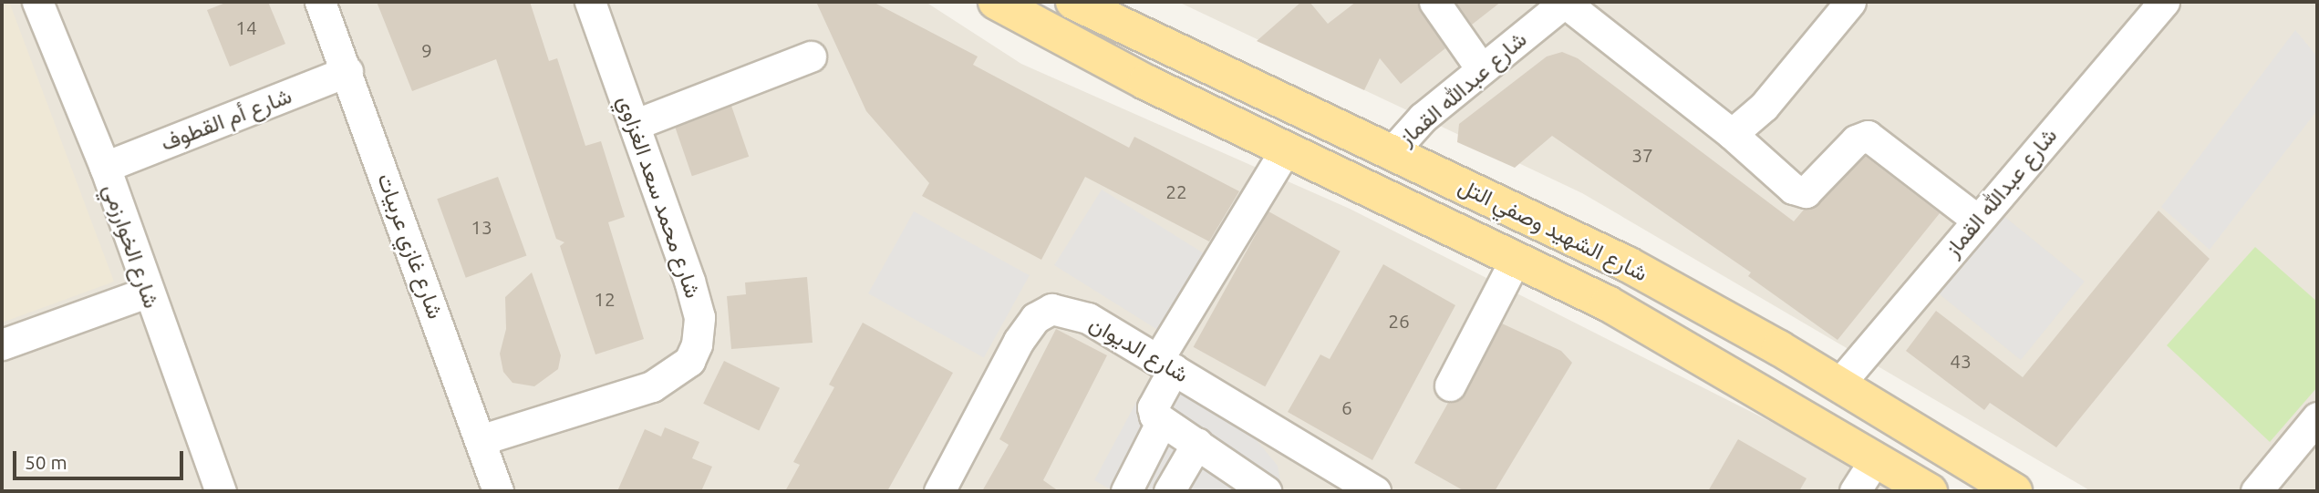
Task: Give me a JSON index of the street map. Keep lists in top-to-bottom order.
{
  "streets": {
    "main road": ["شارع الشهيد وصفي التل"],
    "street": [
      "شارع عبدالله القماز",
      "شارع أم القطوف",
      "شارع محمد سعد الغزاوي",
      "شارع الخوارزمي",
      "شارع غازي عربيات",
      "شارع الديوان"
    ]
  },
  "crossings": [
    ["شارع عبدالله القماز", "شارع الشهيد وصفي التل"],
    ["شارع أم القطوف", "شارع الخوارزمي"],
    ["شارع أم القطوف", "شارع غازي عربيات"],
    ["شارع محمد سعد الغزاوي", "شارع غازي عربيات"]
  ],
  "house_numbers": [
    "14",
    "9",
    "37",
    "22",
    "13",
    "12",
    "26",
    "43",
    "6"
  ],
  "scale_bar": "50 m"
}
